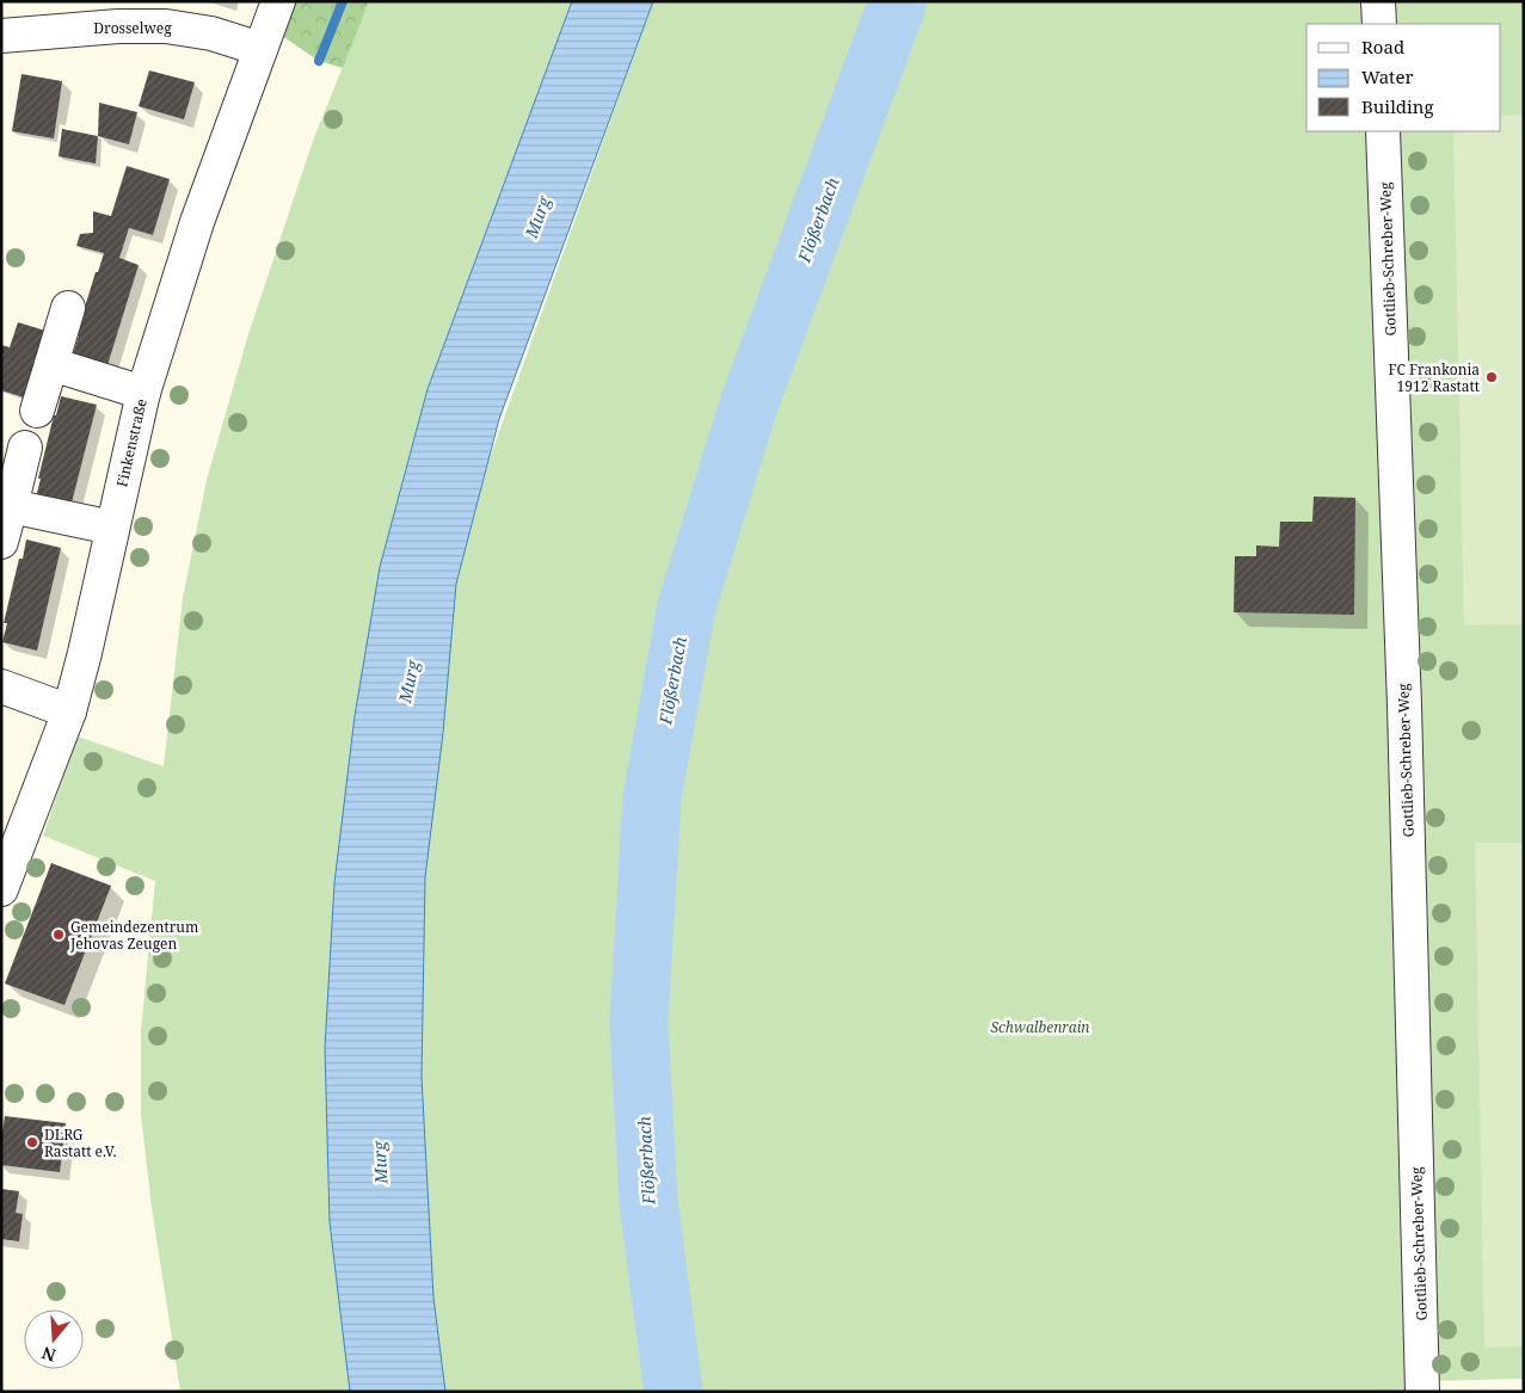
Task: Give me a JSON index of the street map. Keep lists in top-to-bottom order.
{
  "streets": {
    "street": ["Drosselweg", "Gottlieb-Schreber-Weg", "Finkenstraße"]
  },
  "crossings": [
    ["Drosselweg", "Finkenstraße"]
  ],
  "water": ["Murg", "Flößerbach"],
  "parks": ["Schwalbenrain"],
  "places": ["FC Frankonia 1912 Rastatt", "Gemeindezentrum Jehovas Zeugen", "DLRG Rastatt e.V."],
  "legend": ["Road", "Water", "Building"],
  "north": "bottom"
}
